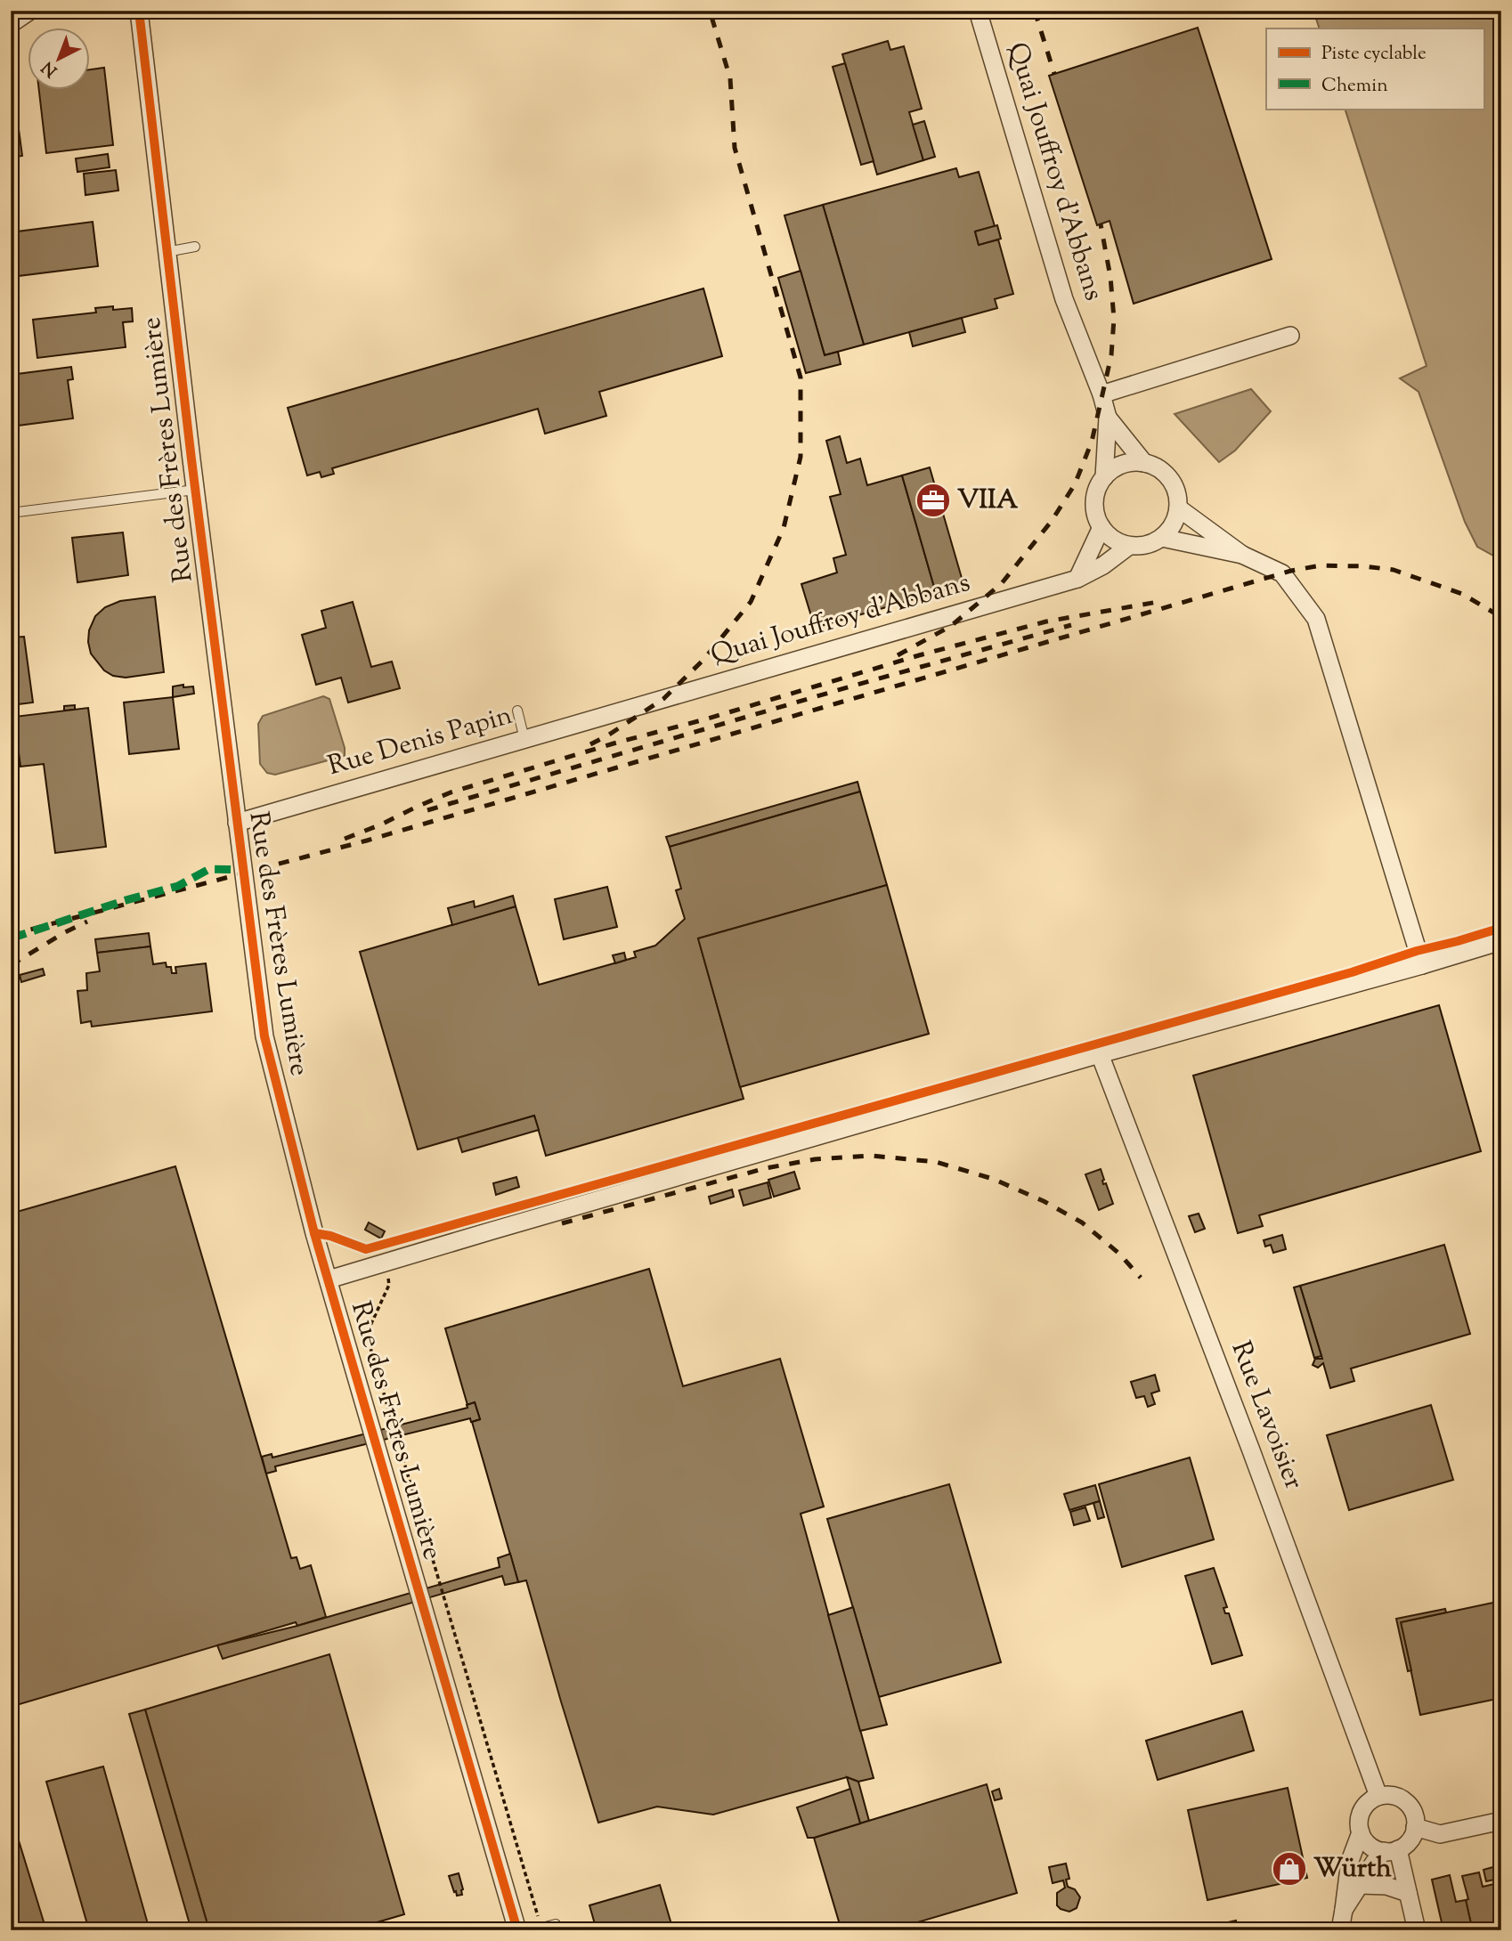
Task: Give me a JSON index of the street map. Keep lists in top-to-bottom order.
{
  "streets": {
    "street": [
      "Quai Jouffroy d'Abbans",
      "Rue des Frères Lumière",
      "Rue Denis Papin",
      "Rue Lavoisier"
    ]
  },
  "crossings": [
    ["Quai Jouffroy d'Abbans", "Rue Denis Papin"],
    ["Rue des Frères Lumière", "Rue Denis Papin"]
  ],
  "places": {
    "office": ["VIIA"],
    "shop": ["Würth"]
  },
  "legend": ["Piste cyclable", "Chemin"],
  "north": "bottom left"
}
